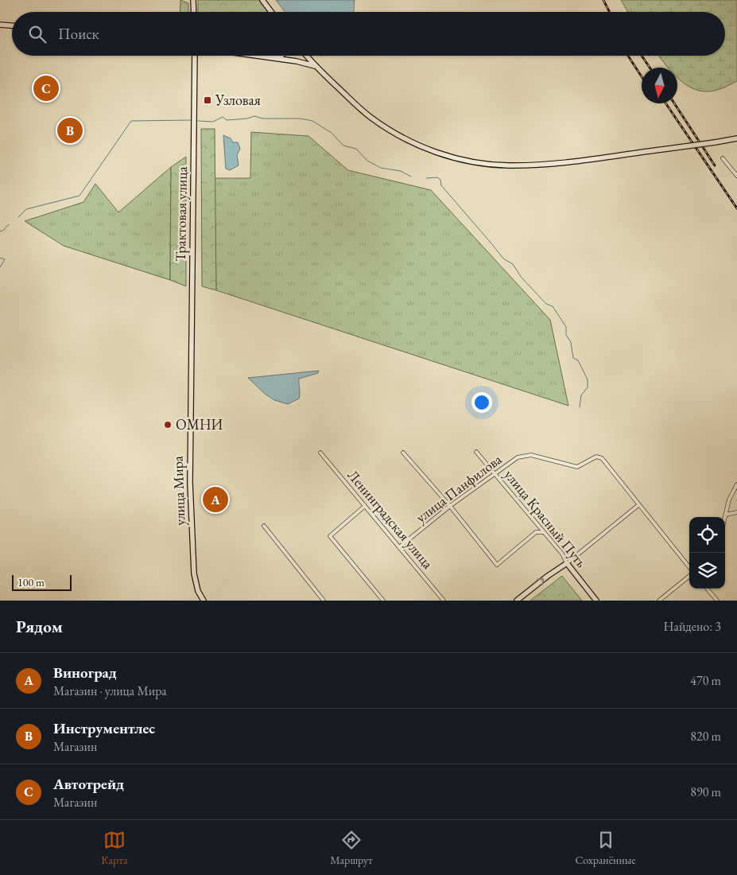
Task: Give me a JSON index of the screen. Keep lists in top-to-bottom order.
{
  "streets": {
    "main road": ["Трактовая улица", "улица Мира", "улица Красный Путь"],
    "street": ["улица Панфилова", "Ленинградская улица"]
  },
  "crossings": [
    ["Трактовая улица", "улица Мира"],
    ["улица Панфилова", "улица Красный Путь"],
    ["улица Панфилова", "Ленинградская улица"]
  ],
  "places": {
    "transit": ["Узловая"],
    "other": ["ОМНИ"]
  },
  "scale_bar": "100 m",
  "north": "bottom",
  "page": {
    "search": "Поиск",
    "pins": ["C", "B", "A"],
    "scale": "100 m",
    "heading": ["Рядом", "Найдено: 3"],
    "list": [
      {
        "mark": "A",
        "name": "Виноград",
        "note": "Магазин · улица Мира",
        "value": "470 m"
      },
      {
        "mark": "B",
        "name": "Инструментлес",
        "note": "Магазин",
        "value": "820 m"
      },
      {
        "mark": "C",
        "name": "Автотрейд",
        "note": "Магазин",
        "value": "890 m"
      }
    ],
    "nav": ["Карта", "Маршрут", "Сохранённые"]
  }
}
